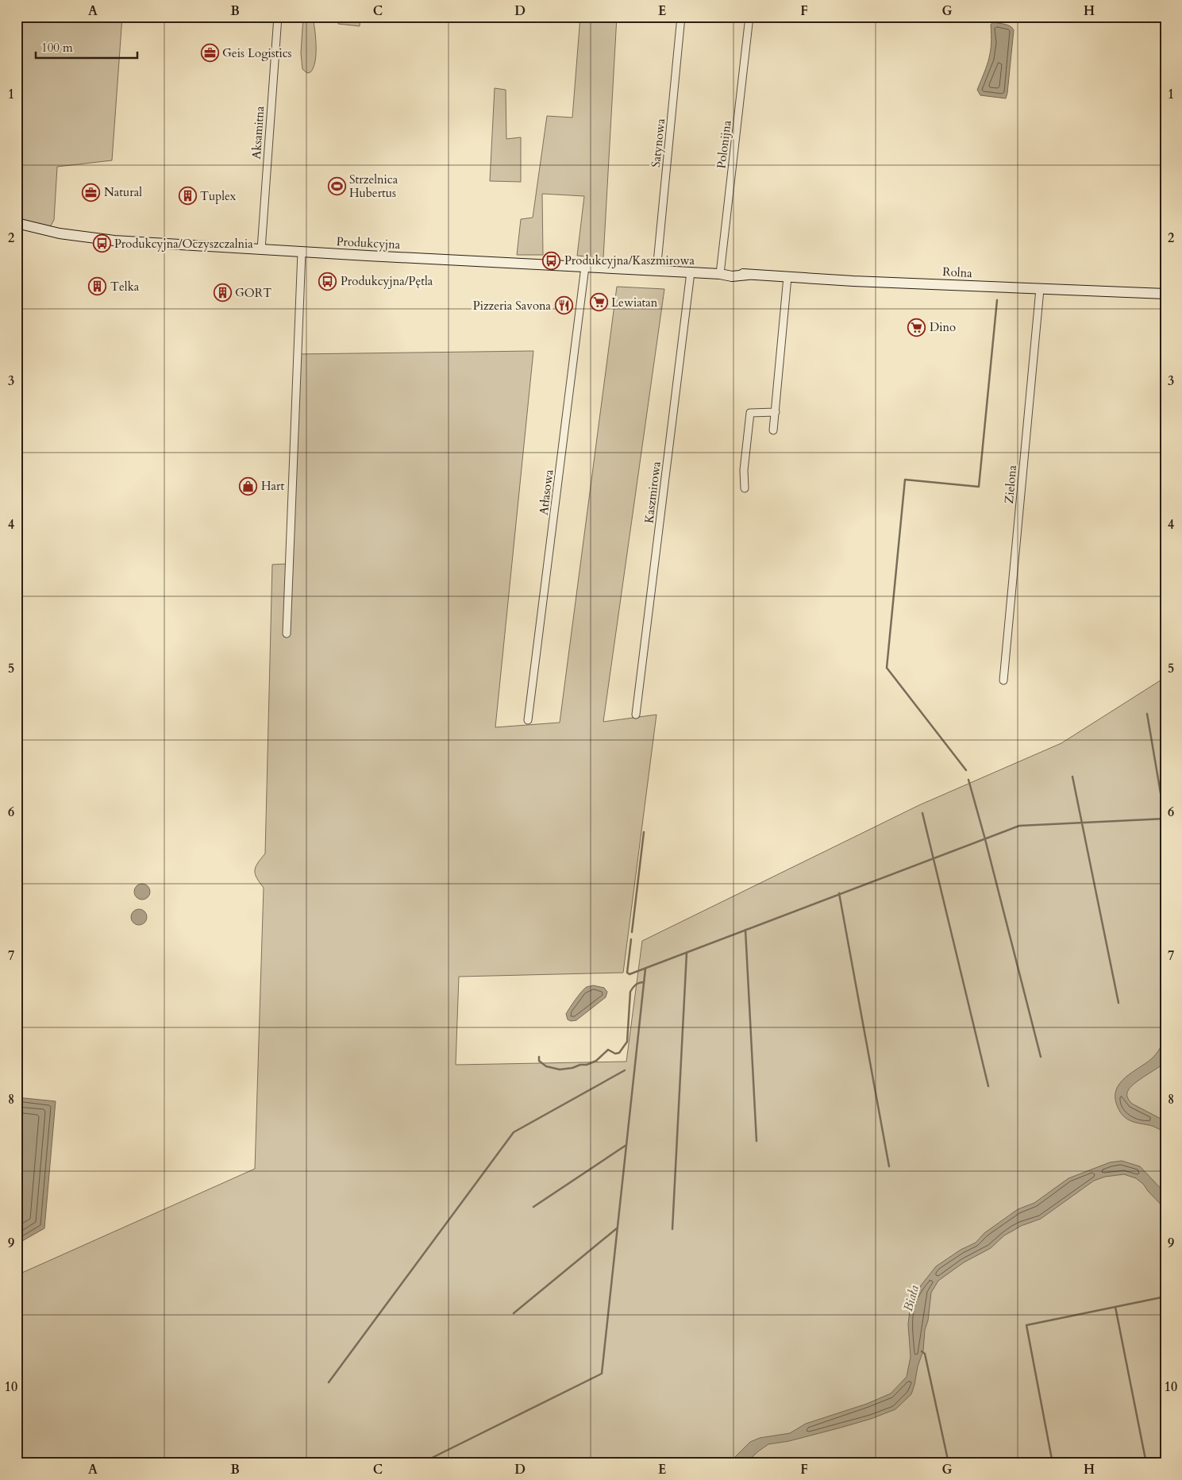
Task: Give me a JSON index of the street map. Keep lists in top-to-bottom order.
{
  "streets": {
    "street": [
      "Aksamitna",
      "Satynowa",
      "Polonijna",
      "Produkcyjna",
      "Rolna",
      "Zielona",
      "Atłasowa",
      "Kaszmirowa"
    ]
  },
  "crossings": [
    ["Aksamitna", "Produkcyjna"],
    ["Satynowa", "Produkcyjna"],
    ["Polonijna", "Produkcyjna"],
    ["Polonijna", "Rolna"],
    ["Produkcyjna", "Rolna"],
    ["Produkcyjna", "Atłasowa"],
    ["Produkcyjna", "Kaszmirowa"],
    ["Rolna", "Zielona"]
  ],
  "water": ["Biała"],
  "places": {
    "office": ["Geis Logistics", "Natural"],
    "sports": ["Strzelnica Hubertus"],
    "building": ["Tuplex", "Telka", "GORT"],
    "bus stop": ["Produkcyjna/Oczyszczalnia", "Produkcyjna/Kaszmirowa", "Produkcyjna/Pętla"],
    "supermarket": ["Lewiatan", "Dino"],
    "restaurant": ["Pizzeria Savona"],
    "shop": ["Hart"]
  },
  "scale_bar": "100 m",
  "grid": {
    "columns": [
      "A",
      "B",
      "C",
      "D",
      "E",
      "F",
      "G",
      "H"
    ],
    "rows": [
      "1",
      "2",
      "3",
      "4",
      "5",
      "6",
      "7",
      "8",
      "9",
      "10"
    ]
  }
}
